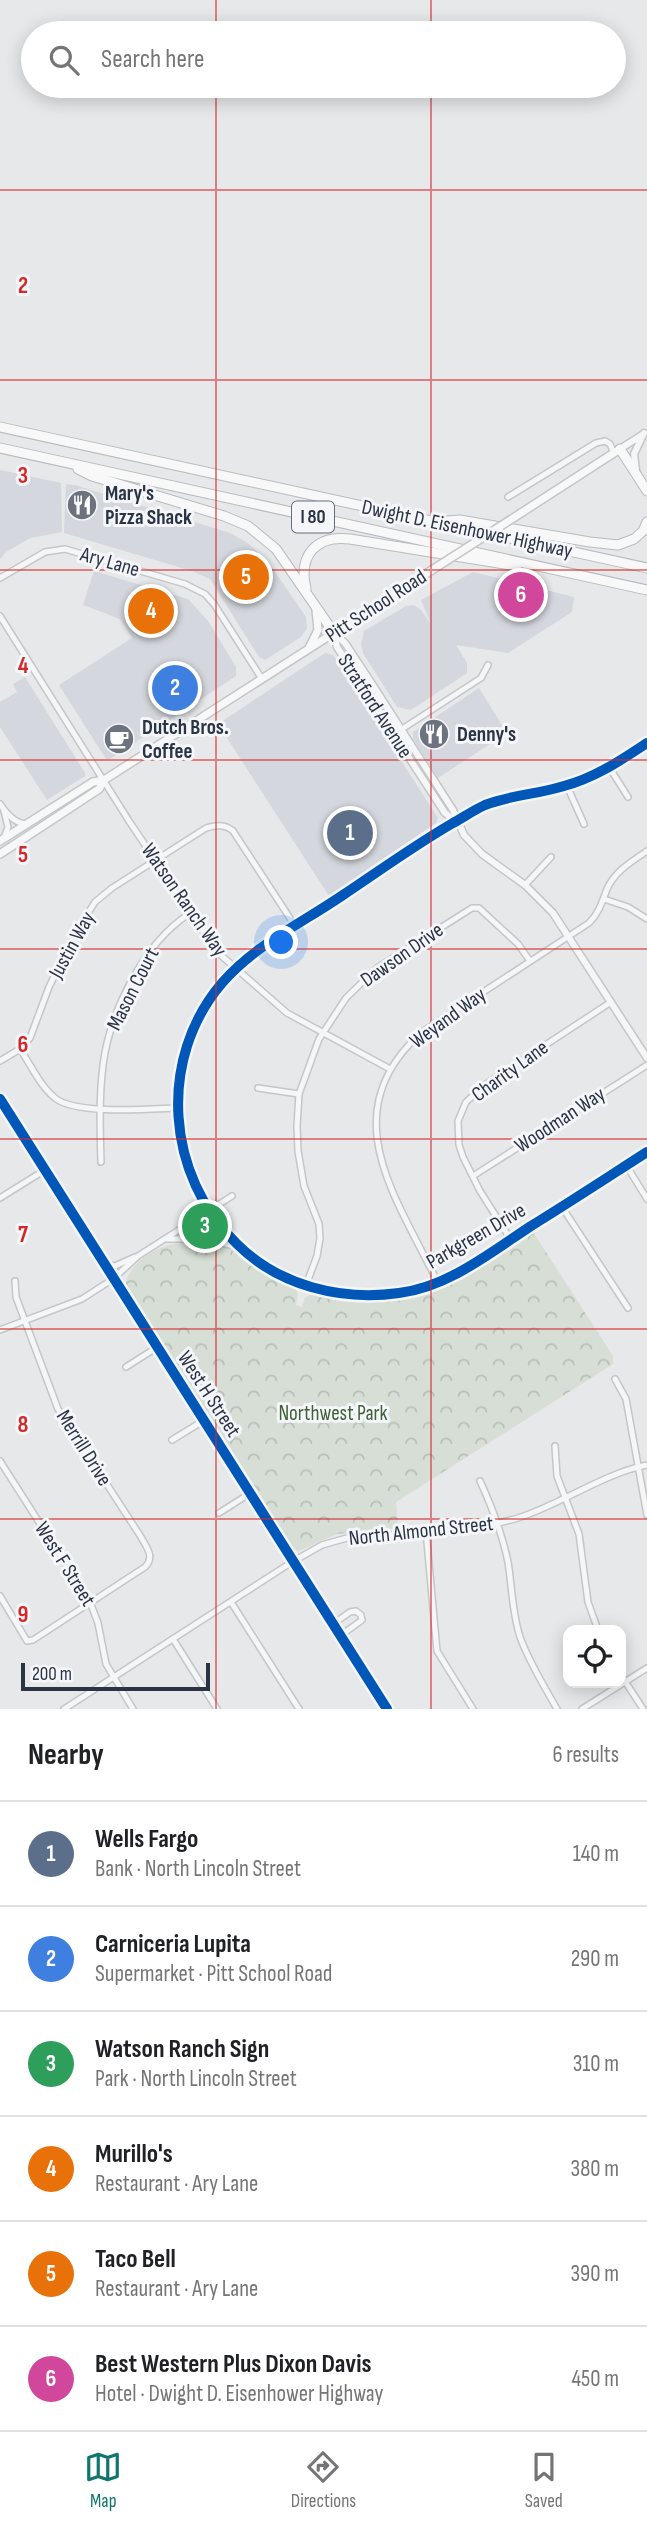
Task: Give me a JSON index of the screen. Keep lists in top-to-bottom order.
{
  "streets": {
    "highway": ["I 80", "Dwight D. Eisenhower Highway"],
    "main road": ["Pitt School Road"],
    "street": [
      "Ary Lane",
      "Stratford Avenue",
      "Watson Ranch Way",
      "Justin Way",
      "Dawson Drive",
      "Mason Court",
      "Weyand Way",
      "Charity Lane",
      "Woodman Way",
      "Parkgreen Drive",
      "West H Street",
      "Merrill Drive",
      "North Almond Street",
      "West F Street"
    ]
  },
  "crossings": [
    ["Ary Lane", "Pitt School Road"],
    ["Pitt School Road", "Stratford Avenue"],
    ["Pitt School Road", "Watson Ranch Way"],
    ["Stratford Avenue", "Weyand Way"],
    ["Stratford Avenue", "Charity Lane"],
    ["Stratford Avenue", "Parkgreen Drive"],
    ["Watson Ranch Way", "Justin Way"],
    ["Watson Ranch Way", "Dawson Drive"],
    ["Watson Ranch Way", "Mason Court"],
    ["Watson Ranch Way", "Weyand Way"],
    ["Watson Ranch Way", "Parkgreen Drive"],
    ["Justin Way", "Parkgreen Drive"],
    ["Dawson Drive", "Weyand Way"],
    ["Dawson Drive", "Parkgreen Drive"],
    ["Weyand Way", "Parkgreen Drive"],
    ["Charity Lane", "Woodman Way"],
    ["Charity Lane", "Parkgreen Drive"],
    ["West H Street", "North Almond Street"],
    ["Merrill Drive", "West F Street"],
    ["North Almond Street", "West F Street"]
  ],
  "parks": ["Northwest Park"],
  "places": {
    "restaurant": ["Mary's Pizza Shack", "Denny's"],
    "cafe": ["Dutch Bros. Coffee"]
  },
  "scale_bar": "200 m",
  "page": {
    "search": "Search here",
    "pins": [
      "5",
      "6",
      "4",
      "2",
      "1",
      "3"
    ],
    "scale": "200 m",
    "heading": ["Nearby", "6 results"],
    "list": [
      {
        "mark": "1",
        "name": "Wells Fargo",
        "note": "Bank · North Lincoln Street",
        "value": "140 m"
      },
      {
        "mark": "2",
        "name": "Carniceria Lupita",
        "note": "Supermarket · Pitt School Road",
        "value": "290 m"
      },
      {
        "mark": "3",
        "name": "Watson Ranch Sign",
        "note": "Park · North Lincoln Street",
        "value": "310 m"
      },
      {
        "mark": "4",
        "name": "Murillo's",
        "note": "Restaurant · Ary Lane",
        "value": "380 m"
      },
      {
        "mark": "5",
        "name": "Taco Bell",
        "note": "Restaurant · Ary Lane",
        "value": "390 m"
      },
      {
        "mark": "6",
        "name": "Best Western Plus Dixon Davis",
        "note": "Hotel · Dwight D. Eisenhower Highway",
        "value": "450 m"
      }
    ],
    "nav": ["Map", "Directions", "Saved"]
  },
  "grid": {
    "rows": [
      "2",
      "3",
      "4",
      "5",
      "6",
      "7",
      "8",
      "9"
    ]
  }
}
